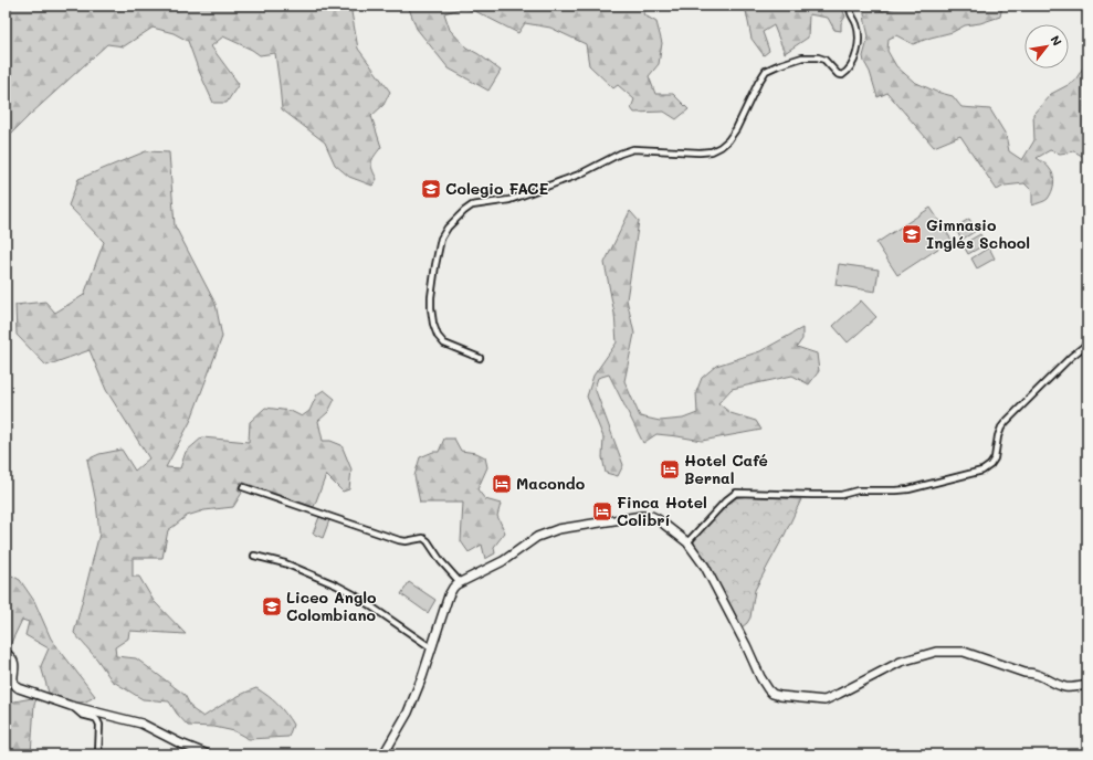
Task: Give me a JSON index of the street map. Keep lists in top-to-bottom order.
{
  "places": {
    "school or university": ["Colegio FACE", "Gimnasio Inglés School", "Liceo Anglo Colombiano"],
    "hotel": ["Hotel Café Bernal", "Macondo", "Finca Hotel Colibrí"]
  },
  "north": "top right"
}
